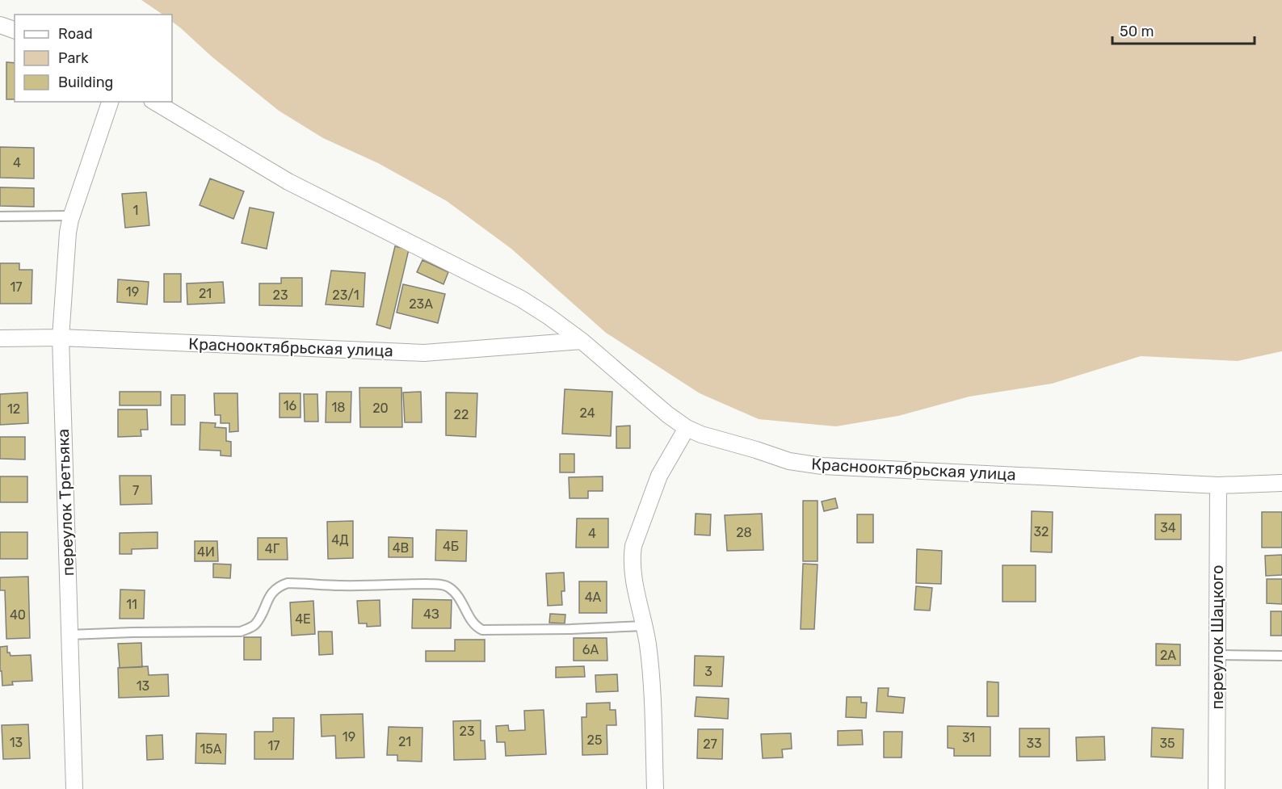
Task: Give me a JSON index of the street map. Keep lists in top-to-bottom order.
{
  "streets": {
    "street": ["Краснооктябрьская улица", "переулок Третьяка", "переулок Шацкого"]
  },
  "crossings": [
    ["Краснооктябрьская улица", "переулок Третьяка"],
    ["Краснооктябрьская улица", "переулок Шацкого"]
  ],
  "house_numbers": [
    "4",
    "1",
    "17",
    "19",
    "21",
    "23",
    "23/1",
    "23А",
    "16",
    "18",
    "20",
    "12",
    "24",
    "22",
    "7",
    "34",
    "32",
    "28",
    "4",
    "4Д",
    "4Б",
    "4В",
    "4Г",
    "4И",
    "4А",
    "11",
    "4З",
    "40",
    "4Е",
    "6А",
    "2А",
    "3",
    "13",
    "23",
    "19",
    "31",
    "25",
    "21",
    "13",
    "33",
    "35",
    "27",
    "17",
    "15А"
  ],
  "legend": ["Road", "Park", "Building"],
  "scale_bar": "50 m"
}
